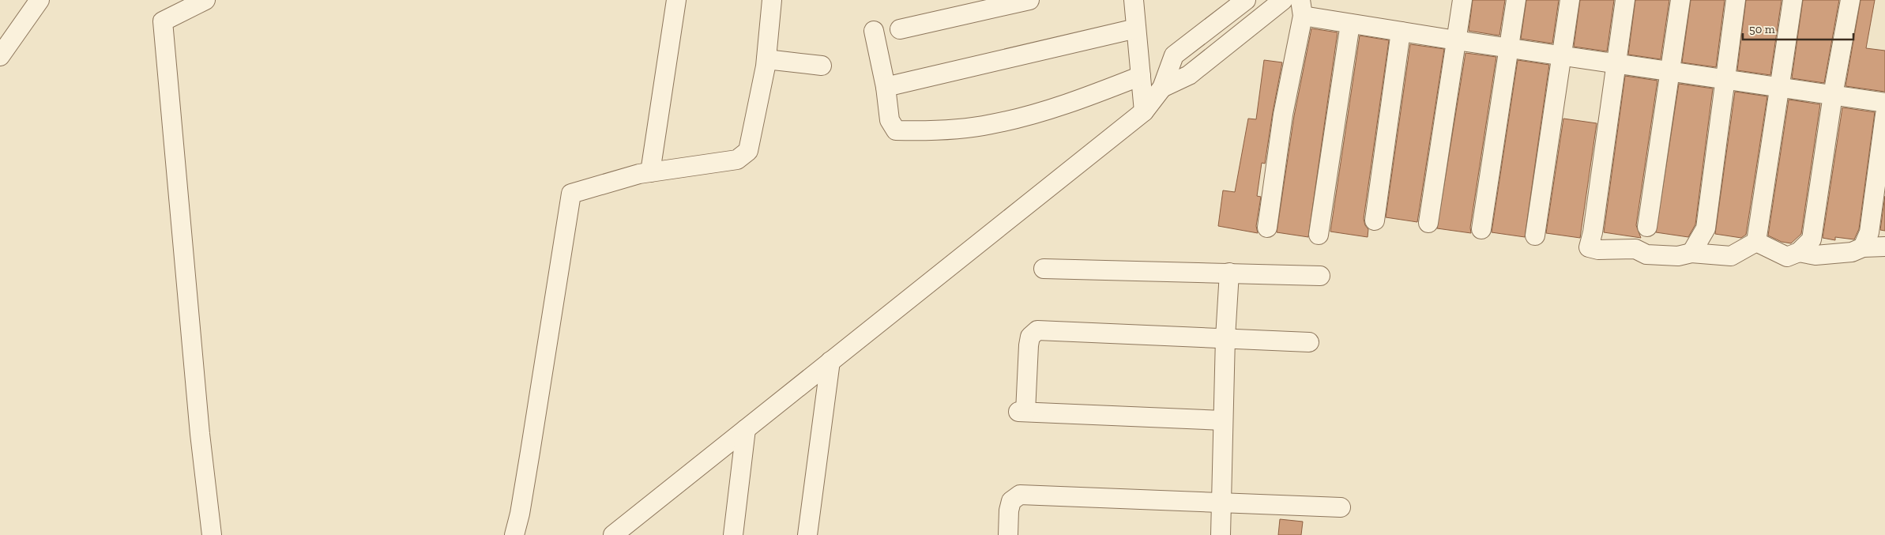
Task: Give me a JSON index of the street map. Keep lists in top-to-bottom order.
{
  "scale_bar": "50 m"
}
